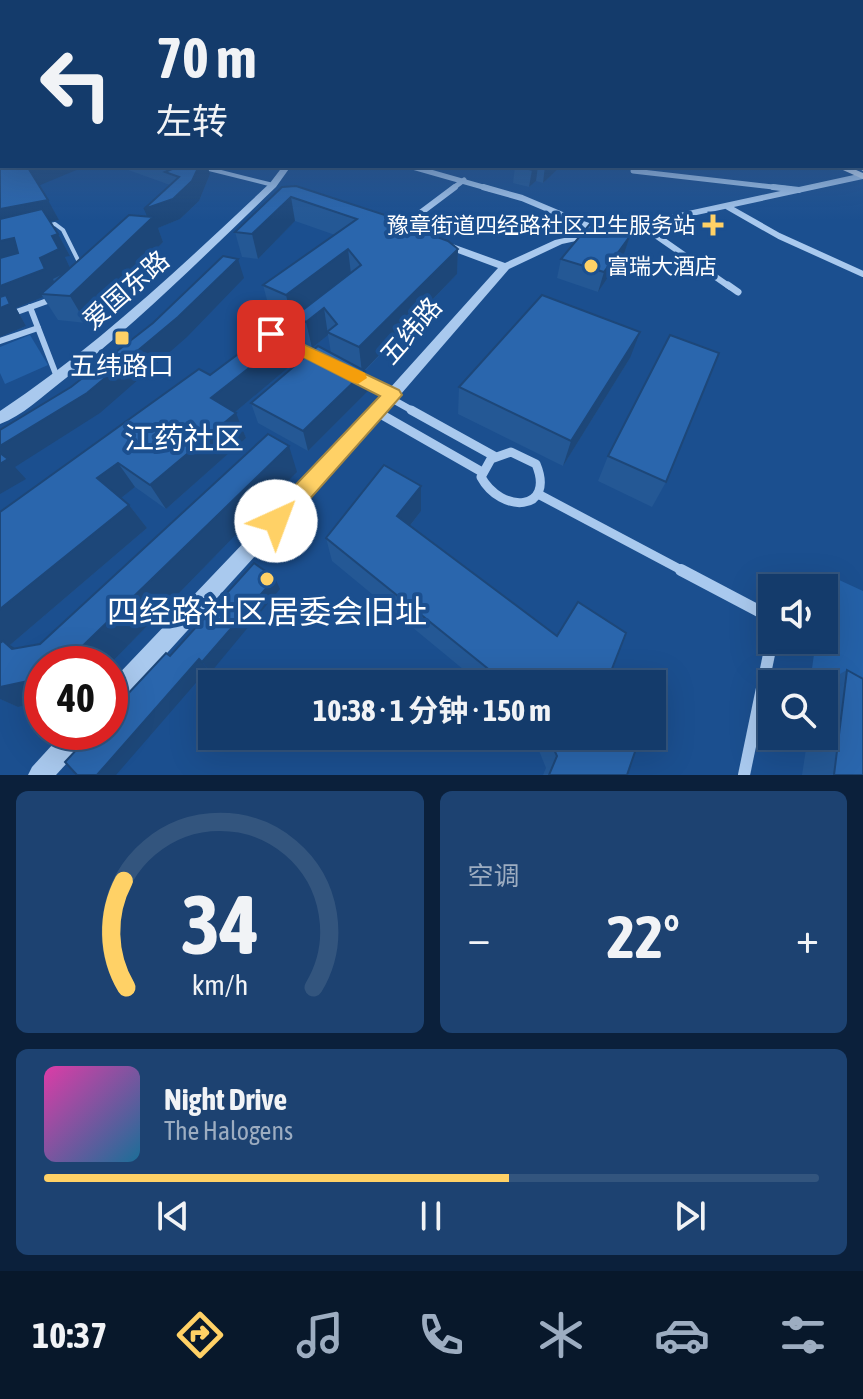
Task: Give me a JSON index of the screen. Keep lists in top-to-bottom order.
{
  "streets": {
    "street": ["爱国东路", "五纬路"]
  },
  "districts": ["江药社区"],
  "places": {
    "health": ["豫章街道四经路社区卫生服务站"],
    "other": ["富瑞大酒店", "四经路社区居委会旧址"],
    "transit": ["五纬路口"]
  },
  "page": {
    "turn": ["70 m", "左转"],
    "limit": "40",
    "trip": "10:38 · 1 分钟 · 150 m",
    "tile": "空调",
    "heat": ["−", "22°", "+"],
    "song": ["Night Drive", "The Halogens"],
    "tabs": "10:37",
    "gauge": ["34", "km/h"]
  }
}
